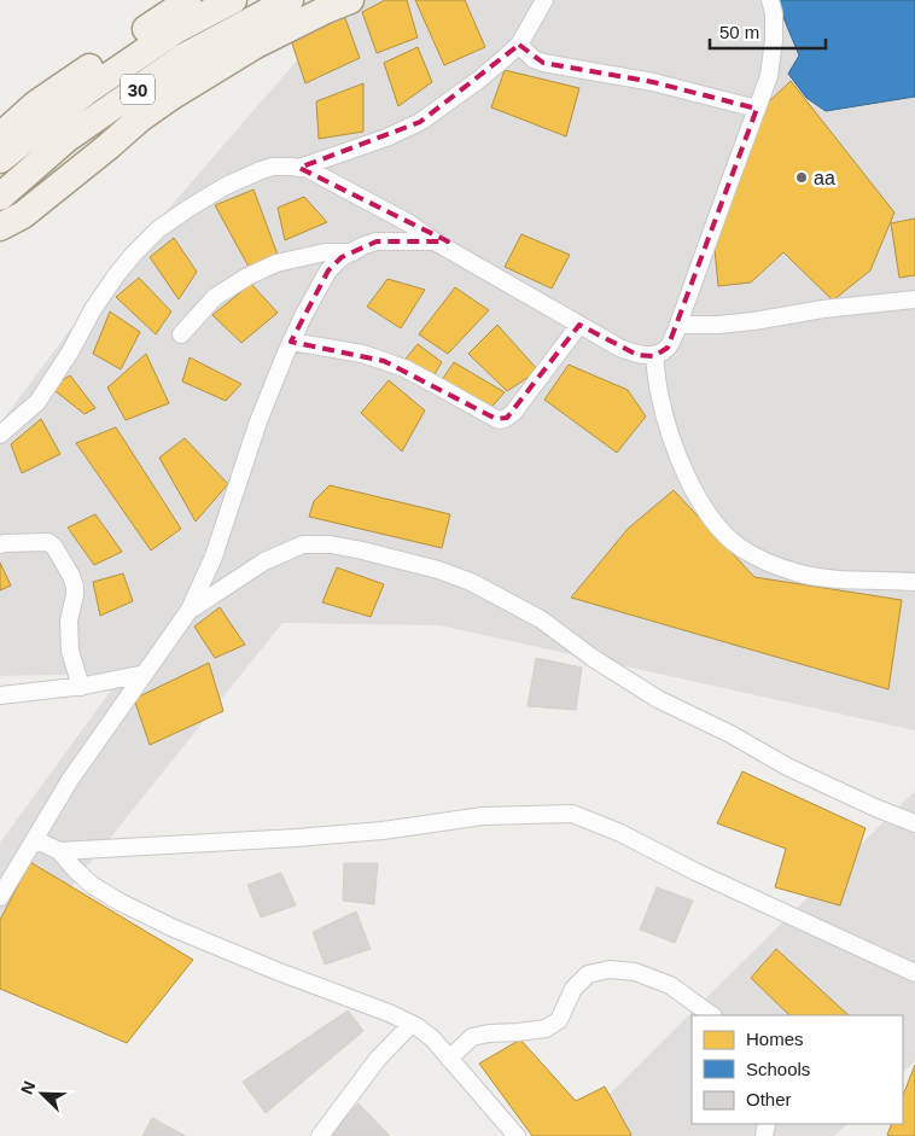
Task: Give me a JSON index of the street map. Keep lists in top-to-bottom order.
{
  "streets": {
    "main road": ["30"]
  },
  "places": ["aa"],
  "legend": ["Homes", "Schools", "Other"],
  "scale_bar": "50 m",
  "north": "top left"
}
